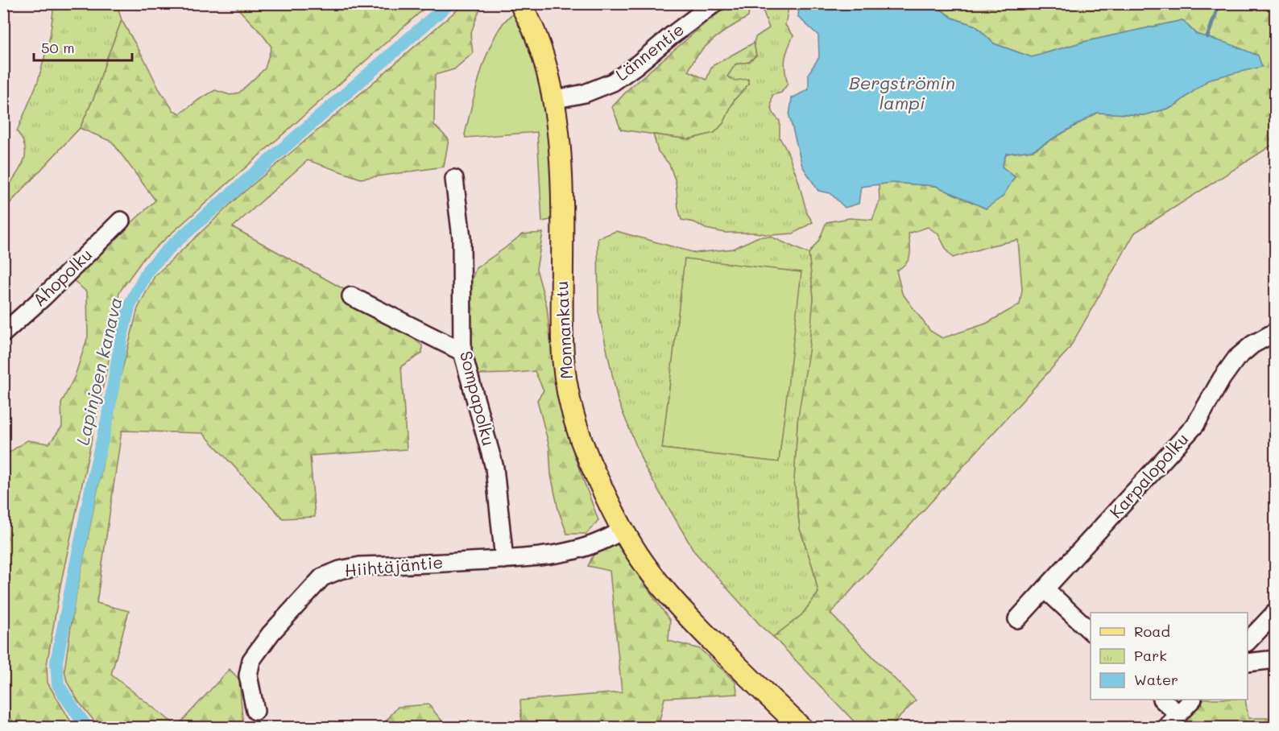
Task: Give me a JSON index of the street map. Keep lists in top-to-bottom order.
{
  "streets": {
    "main road": ["Monnankatu"],
    "street": [
      "Lännentie",
      "Ahopolku",
      "Sompapolku",
      "Karpalopolku",
      "Hiihtäjäntie"
    ]
  },
  "crossings": [
    ["Lännentie", "Monnankatu"],
    ["Monnankatu", "Hiihtäjäntie"],
    ["Sompapolku", "Hiihtäjäntie"]
  ],
  "water": ["Bergströmin lampi", "Lapinjoen kanava"],
  "legend": ["Road", "Park", "Water"],
  "scale_bar": "50 m"
}
